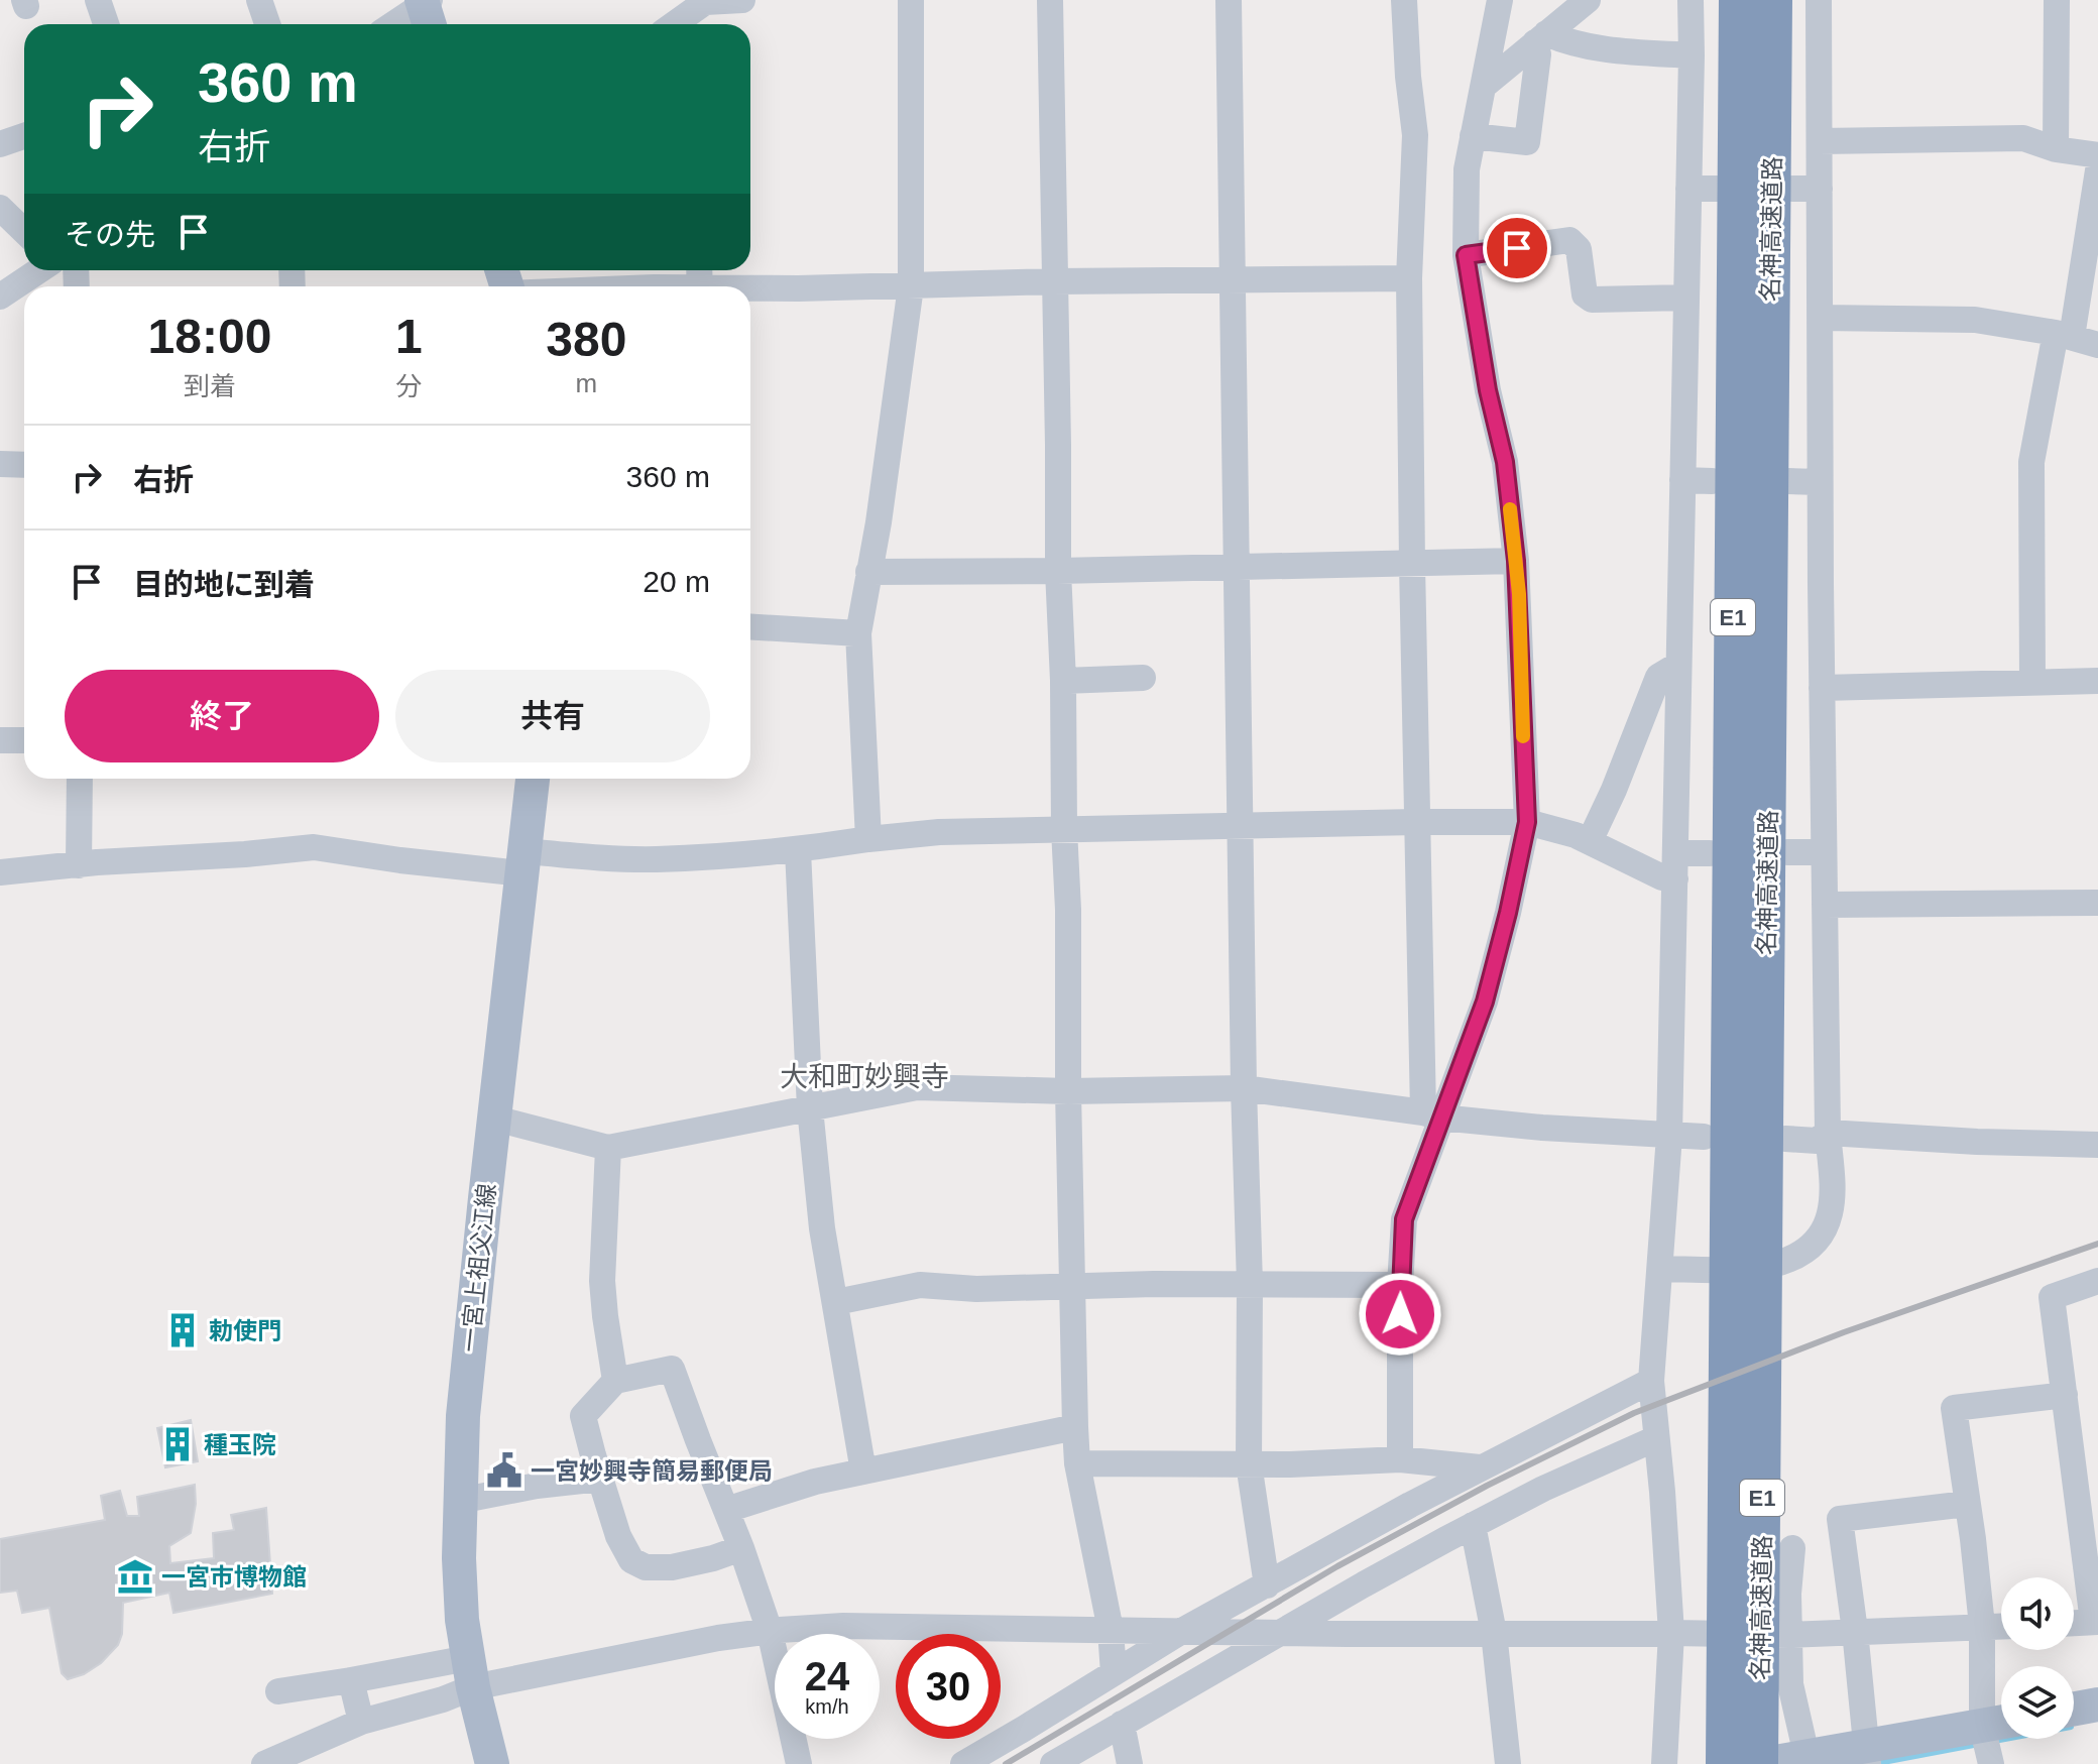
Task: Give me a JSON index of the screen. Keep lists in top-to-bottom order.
{
  "streets": {
    "highway": ["名神高速道路", "E1"],
    "main road": ["一宮上祖父江線"]
  },
  "districts": ["大和町妙興寺"],
  "places": {
    "building": ["勅使門", "種玉院"],
    "public building": ["一宮妙興寺簡易郵便局"],
    "museum": ["一宮市博物館"]
  },
  "page": {
    "turn": ["360 m", "右折"],
    "then": "その先",
    "eta": [
      "18:00",
      "到着",
      "1",
      "分",
      "380",
      "m"
    ],
    "list": [
      {
        "name": "右折",
        "value": "360 m"
      },
      {
        "name": "目的地に到着",
        "value": "20 m"
      }
    ],
    "buttons": ["終了", "共有"],
    "speed": "24 km/h",
    "limit": "30"
  }
}
